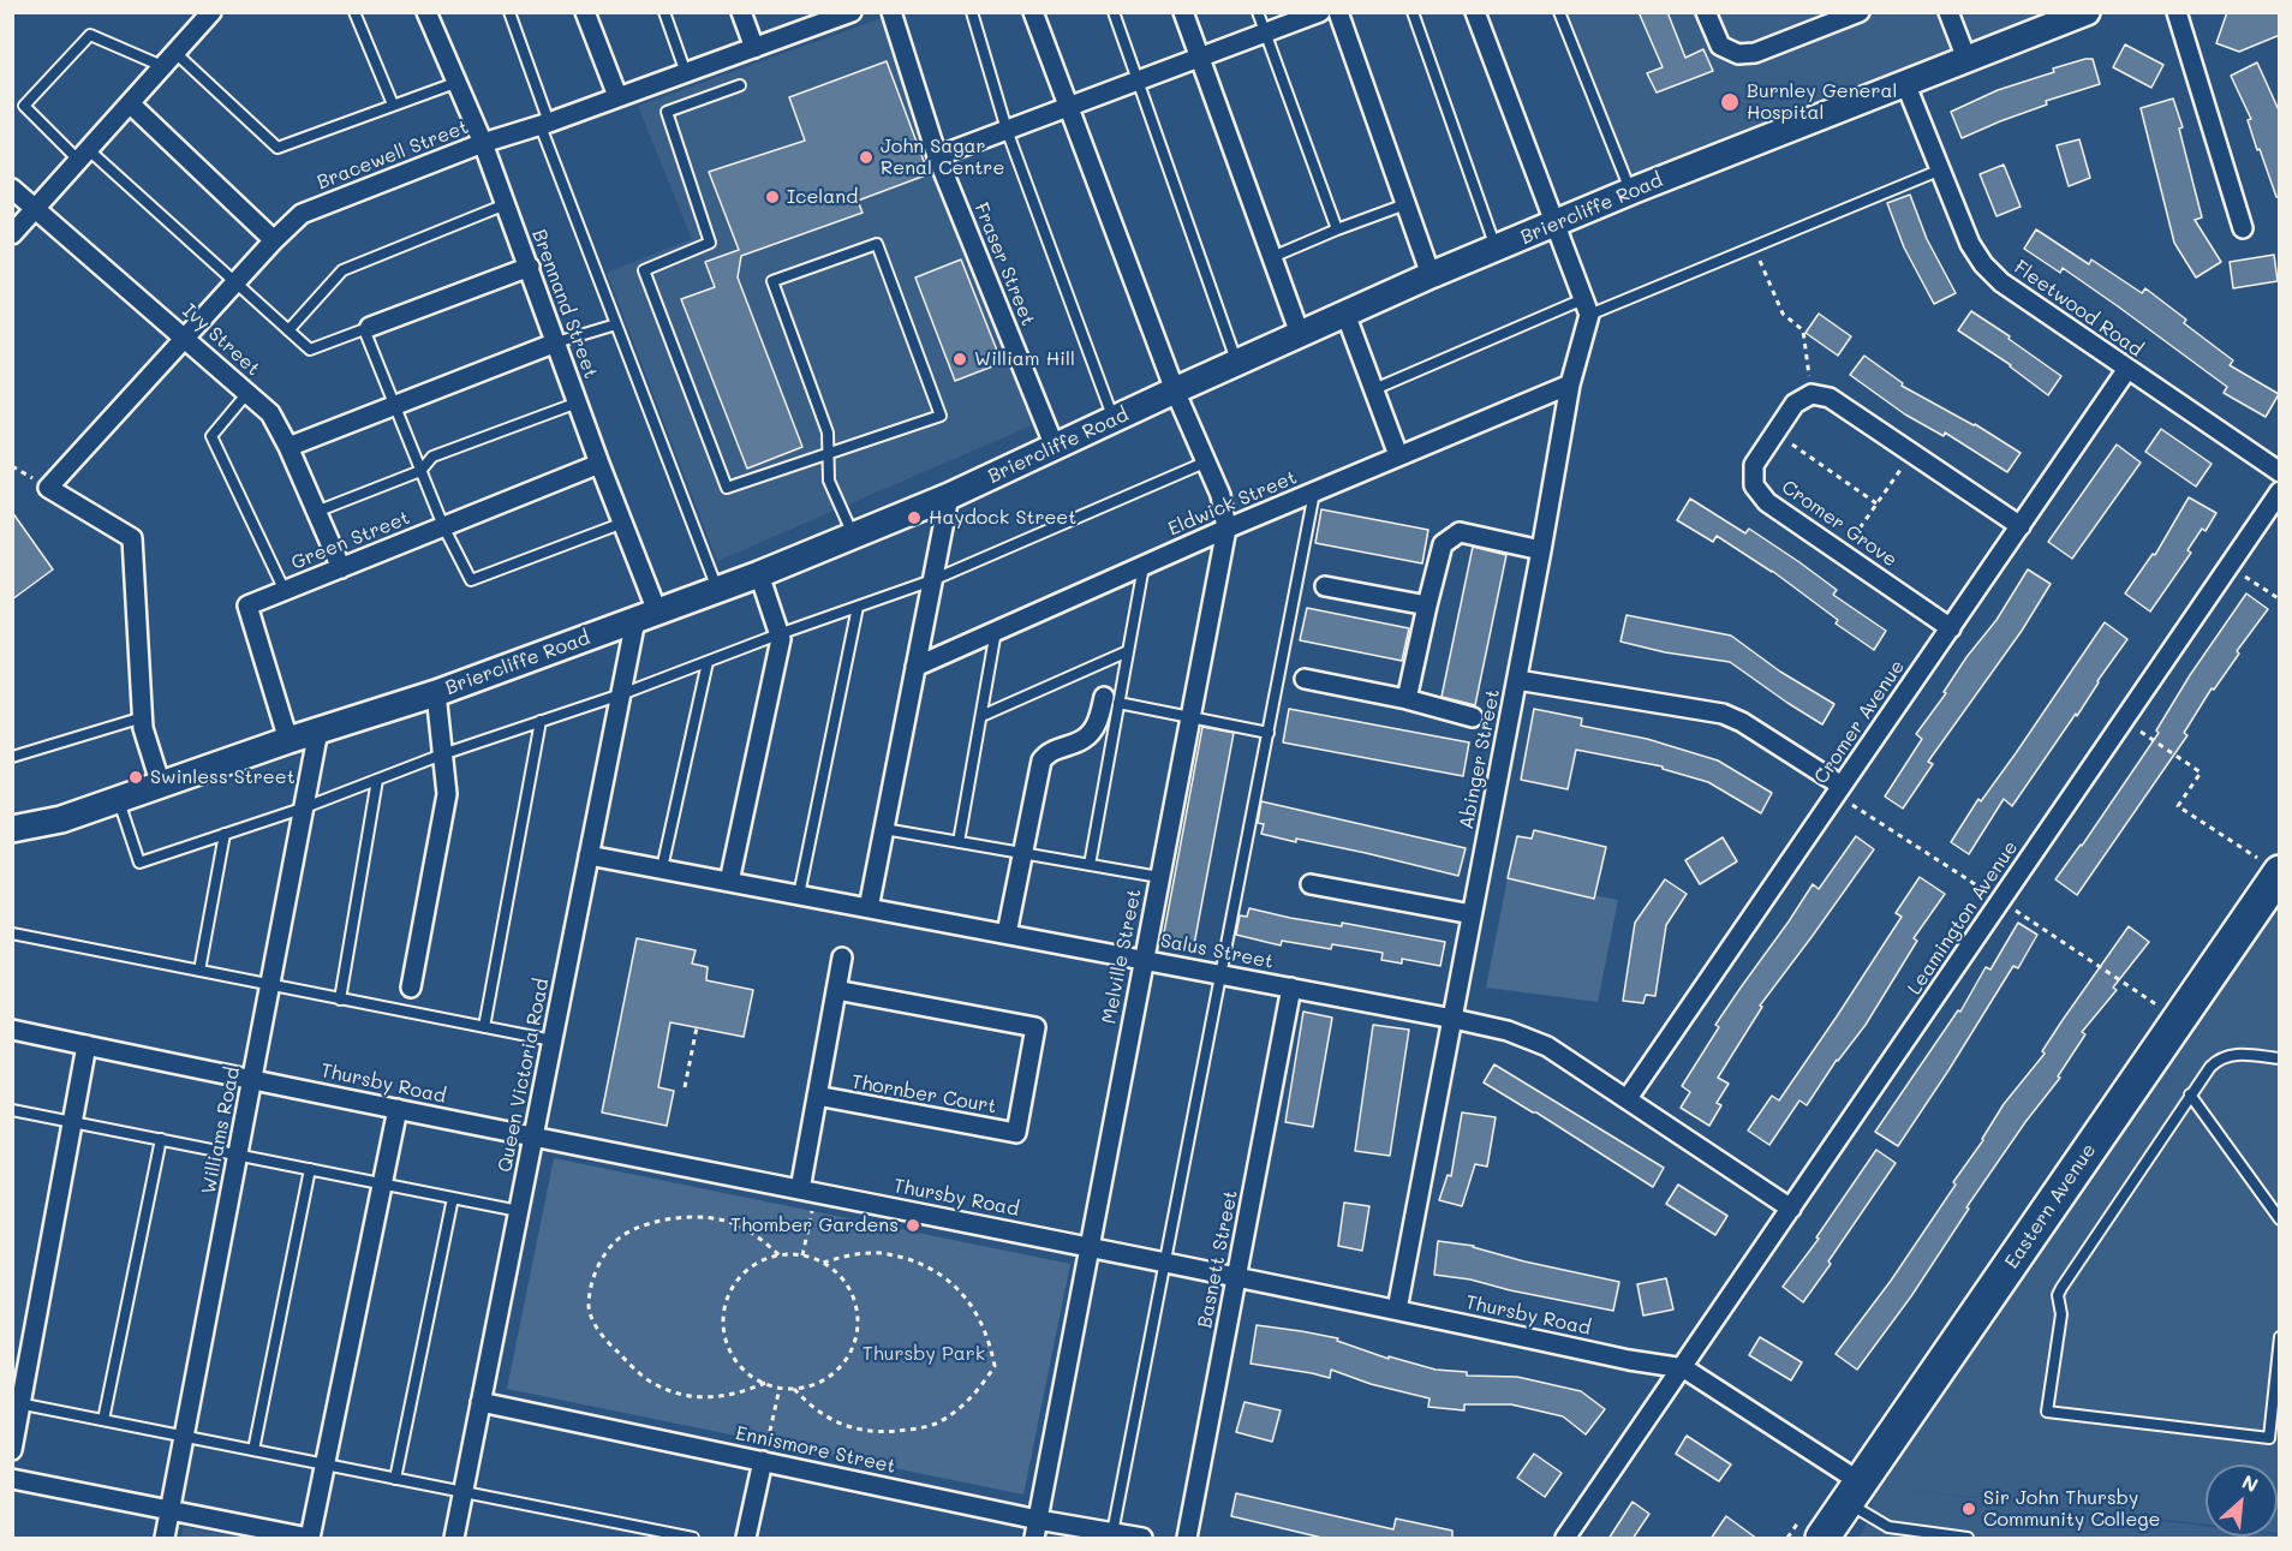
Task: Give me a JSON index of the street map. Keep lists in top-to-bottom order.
{
  "streets": {
    "highway": ["Eastern Avenue"],
    "street": [
      "Bracewell Street",
      "Briercliffe Road",
      "Fraser Street",
      "Brennand Street",
      "Fleetwood Road",
      "Ivy Street",
      "Eldwick Street",
      "Cromer Grove",
      "Green Street",
      "Cromer Avenue",
      "Abinger Street",
      "Leamington Avenue",
      "Salus Street",
      "Melville Street",
      "Queen Victoria Road",
      "Thursby Road",
      "Thornber Court",
      "Williams Road",
      "Basnett Street",
      "Ennismore Street"
    ]
  },
  "crossings": [
    ["Bracewell Street", "Brennand Street"],
    ["Bracewell Street", "Ivy Street"],
    ["Briercliffe Road", "Fraser Street"],
    ["Briercliffe Road", "Brennand Street"],
    ["Briercliffe Road", "Fleetwood Road"],
    ["Briercliffe Road", "Green Street"],
    ["Briercliffe Road", "Melville Street"],
    ["Briercliffe Road", "Queen Victoria Road"],
    ["Briercliffe Road", "Williams Road"],
    ["Brennand Street", "Green Street"],
    ["Brennand Street", "Queen Victoria Road"],
    ["Fleetwood Road", "Cromer Avenue"],
    ["Ivy Street", "Green Street"],
    ["Eldwick Street", "Abinger Street"],
    ["Eldwick Street", "Melville Street"],
    ["Cromer Grove", "Cromer Avenue"],
    ["Cromer Avenue", "Salus Street"],
    ["Abinger Street", "Salus Street"],
    ["Abinger Street", "Thursby Road"],
    ["Leamington Avenue", "Salus Street"],
    ["Leamington Avenue", "Thursby Road"],
    ["Salus Street", "Melville Street"],
    ["Salus Street", "Queen Victoria Road"],
    ["Salus Street", "Basnett Street"],
    ["Melville Street", "Thursby Road"],
    ["Melville Street", "Ennismore Street"],
    ["Queen Victoria Road", "Thursby Road"],
    ["Queen Victoria Road", "Ennismore Street"],
    ["Thursby Road", "Williams Road"],
    ["Thursby Road", "Eastern Avenue"],
    ["Thursby Road", "Basnett Street"]
  ],
  "parks": ["Thursby Park"],
  "places": [
    "Burnley General Hospital",
    "John Sagar Renal Centre",
    "Iceland",
    "William Hill",
    "Haydock Street",
    "Swinless Street",
    "Thomber Gardens",
    "Sir John Thursby Community College"
  ],
  "north": "top right"
}
